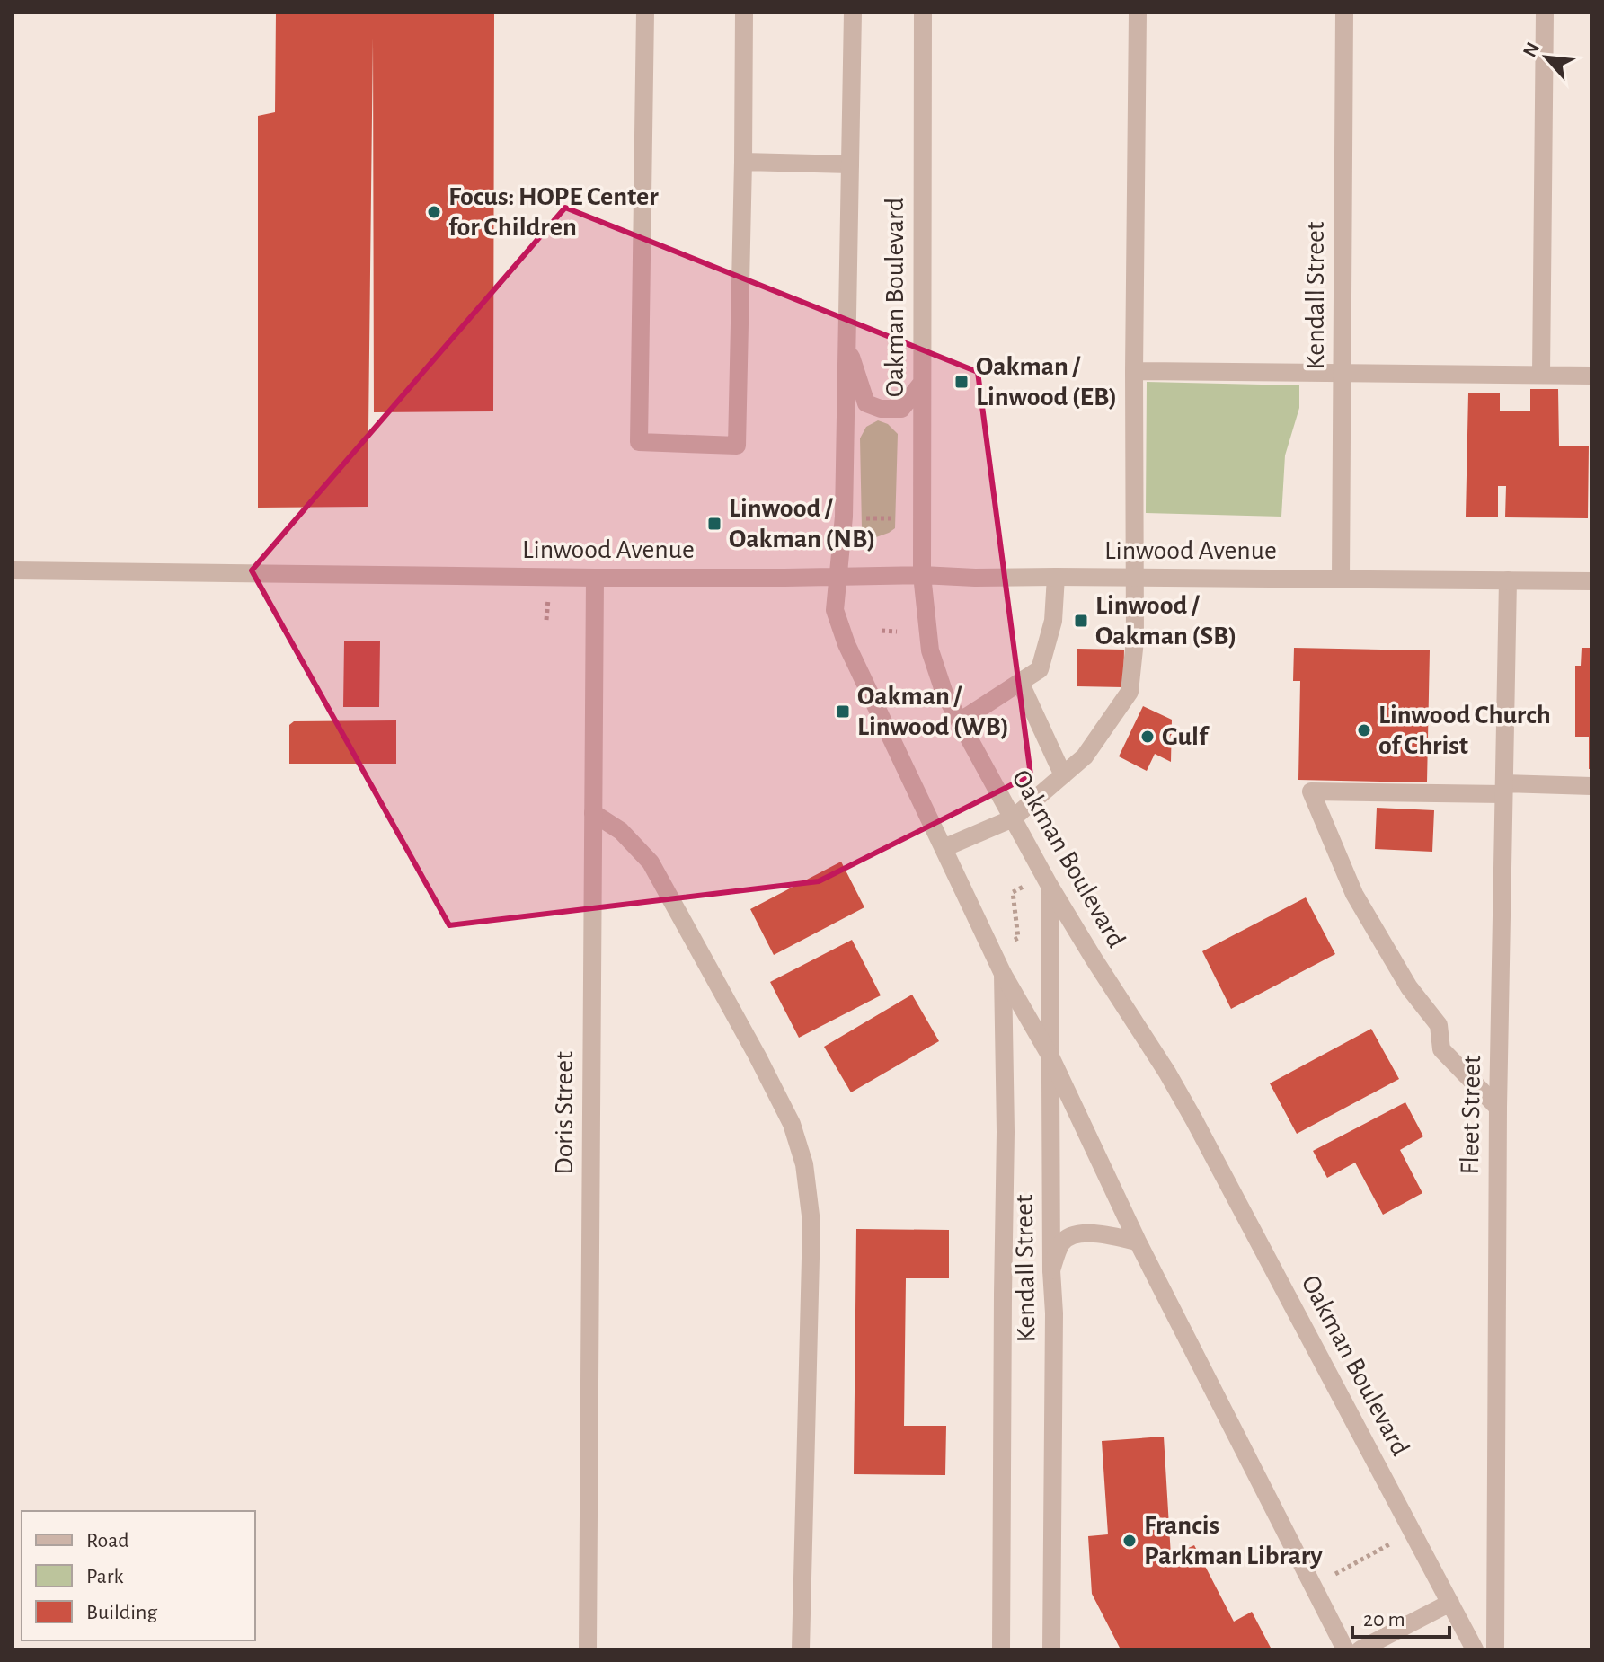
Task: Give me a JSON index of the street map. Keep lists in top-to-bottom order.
{
  "streets": {
    "street": [
      "Kendall Street",
      "Oakman Boulevard",
      "Linwood Avenue",
      "Doris Street",
      "Fleet Street"
    ]
  },
  "crossings": [
    ["Kendall Street", "Oakman Boulevard"],
    ["Kendall Street", "Linwood Avenue"],
    ["Oakman Boulevard", "Linwood Avenue"],
    ["Linwood Avenue", "Doris Street"],
    ["Linwood Avenue", "Fleet Street"]
  ],
  "places": {
    "other": [
      "Focus: HOPE Center for Children",
      "Linwood Church of Christ",
      "Gulf",
      "Francis Parkman Library"
    ],
    "transit": [
      "Oakman / Linwood (EB)",
      "Linwood / Oakman (NB)",
      "Linwood / Oakman (SB)",
      "Oakman / Linwood (WB)"
    ]
  },
  "legend": ["Road", "Park", "Building"],
  "scale_bar": "20 m",
  "north": "top left"
}
